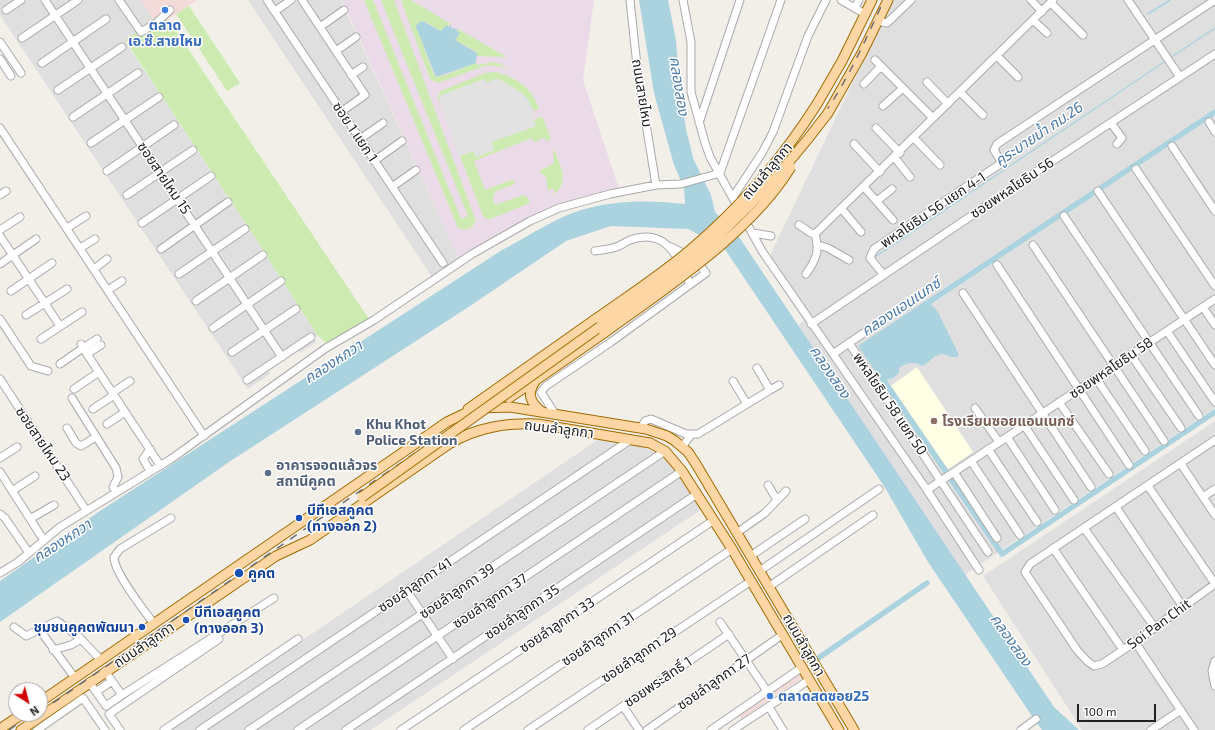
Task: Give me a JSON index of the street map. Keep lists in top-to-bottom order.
{
  "streets": {
    "main road": ["ถนนลำลูกกา"],
    "street": [
      "ถนนสายไหม",
      "ซอย 1 แยก 1",
      "ซอยสายไหม 15",
      "ซอยพหลโยธิน 56",
      "พหลโยธิน 56 แยก 4-1",
      "ซอยพหลโยธิน 58",
      "พหลโยธิน 58 แยก 50",
      "ซอยสายไหม 23",
      "ซอยลำลูกกา 41",
      "ซอยลำลูกกา 39",
      "ซอยลำลูกกา 37",
      "ซอยลำลูกกา 35",
      "Soi Pan Chit",
      "ซอยลำลูกกา 33",
      "ซอยลำลูกกา 31",
      "ซอยลำลูกกา 29",
      "ซอยพระสิทธิ์ 1",
      "ซอยลำลูกกา 27"
    ]
  },
  "crossings": [
    ["ถนนลำลูกกา", "ซอยลำลูกกา 41"],
    ["ถนนลำลูกกา", "ซอยลำลูกกา 39"],
    ["ถนนลำลูกกา", "ซอยลำลูกกา 37"],
    ["ถนนลำลูกกา", "ซอยลำลูกกา 35"],
    ["ถนนลำลูกกา", "ซอยลำลูกกา 33"],
    ["ถนนลำลูกกา", "ซอยลำลูกกา 31"],
    ["ถนนลำลูกกา", "ซอยลำลูกกา 29"],
    ["ถนนลำลูกกา", "ซอยลำลูกกา 27"],
    ["ซอยพหลโยธิน 56", "พหลโยธิน 56 แยก 4-1"],
    ["ซอยพหลโยธิน 58", "พหลโยธิน 58 แยก 50"]
  ],
  "water": [
    "คลองสอง",
    "คูระบายน้ำ กม.26",
    "คลองแอนเนกซ์",
    "คลองหกวา"
  ],
  "places": [
    "ตลาด เอ.ซ๊.สายไหม",
    "โรงเรียนซอยแอนเนกซ์",
    "Khu Khot Police Station",
    "อาคารจอดแล้วจร สถานีคูคต",
    "บีทีเอสคูคต (ทางออก 2)",
    "คูคต",
    "บีทีเอสคูคต (ทางออก 3)",
    "ชุมชนคูคตพัฒนา",
    "ตลาดสดซอย25"
  ],
  "scale_bar": "100 m",
  "north": "bottom right"
}
